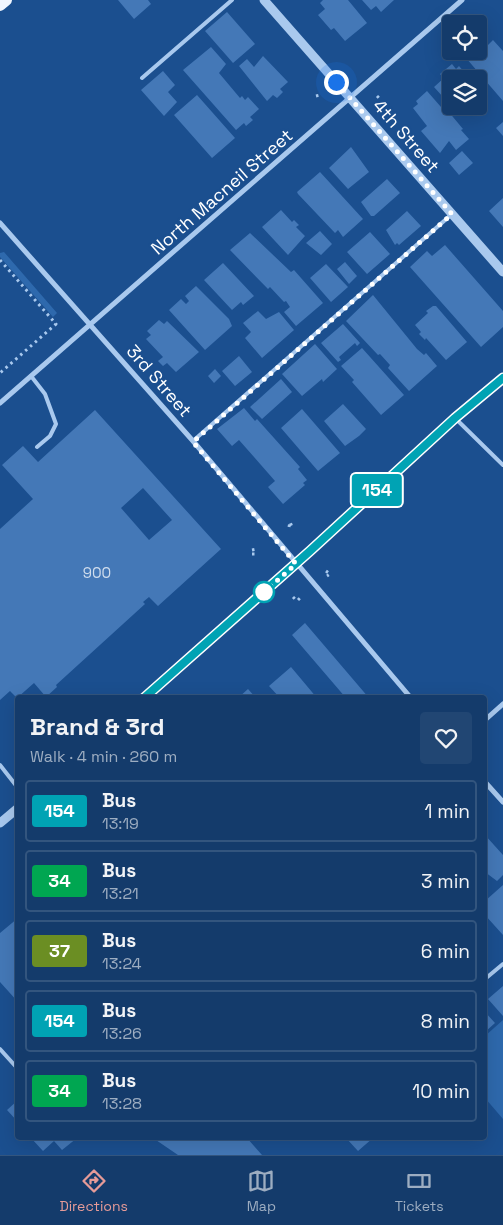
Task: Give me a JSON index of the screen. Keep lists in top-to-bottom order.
{
  "streets": {
    "street": ["4th Street", "North Macneil Street", "3rd Street"]
  },
  "crossings": [
    ["4th Street", "North Macneil Street"],
    ["North Macneil Street", "3rd Street"]
  ],
  "lines": ["bus line 154"],
  "house_numbers": ["900"],
  "page": {
    "on_map": "154",
    "heading": ["Brand & 3rd", "Walk · 4 min · 260 m"],
    "list": [
      {
        "mark": "154",
        "name": "Bus",
        "note": "13:19",
        "value": "1 min"
      },
      {
        "mark": "34",
        "name": "Bus",
        "note": "13:21",
        "value": "3 min"
      },
      {
        "mark": "37",
        "name": "Bus",
        "note": "13:24",
        "value": "6 min"
      },
      {
        "mark": "154",
        "name": "Bus",
        "note": "13:26",
        "value": "8 min"
      },
      {
        "mark": "34",
        "name": "Bus",
        "note": "13:28",
        "value": "10 min"
      }
    ],
    "tabs": ["Directions", "Map", "Tickets"]
  }
}
